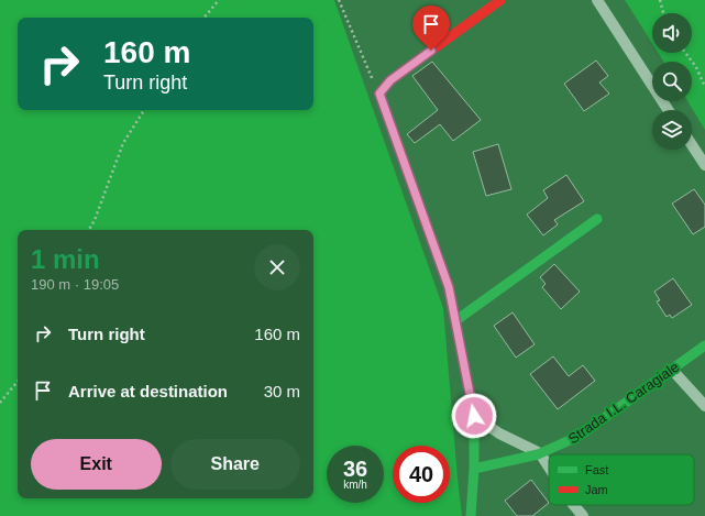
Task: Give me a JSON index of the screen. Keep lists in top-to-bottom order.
{
  "streets": {
    "street": ["Strada I.L. Caragiale"]
  },
  "legend": ["Fast", "Jam"],
  "page": {
    "turn": ["160 m", "Turn right"],
    "heading": ["1 min", "190 m · 19:05"],
    "list": [
      {
        "name": "Turn right",
        "value": "160 m"
      },
      {
        "name": "Arrive at destination",
        "value": "30 m"
      }
    ],
    "buttons": ["Exit", "Share"],
    "speed": "36 km/h",
    "limit": "40"
  }
}
